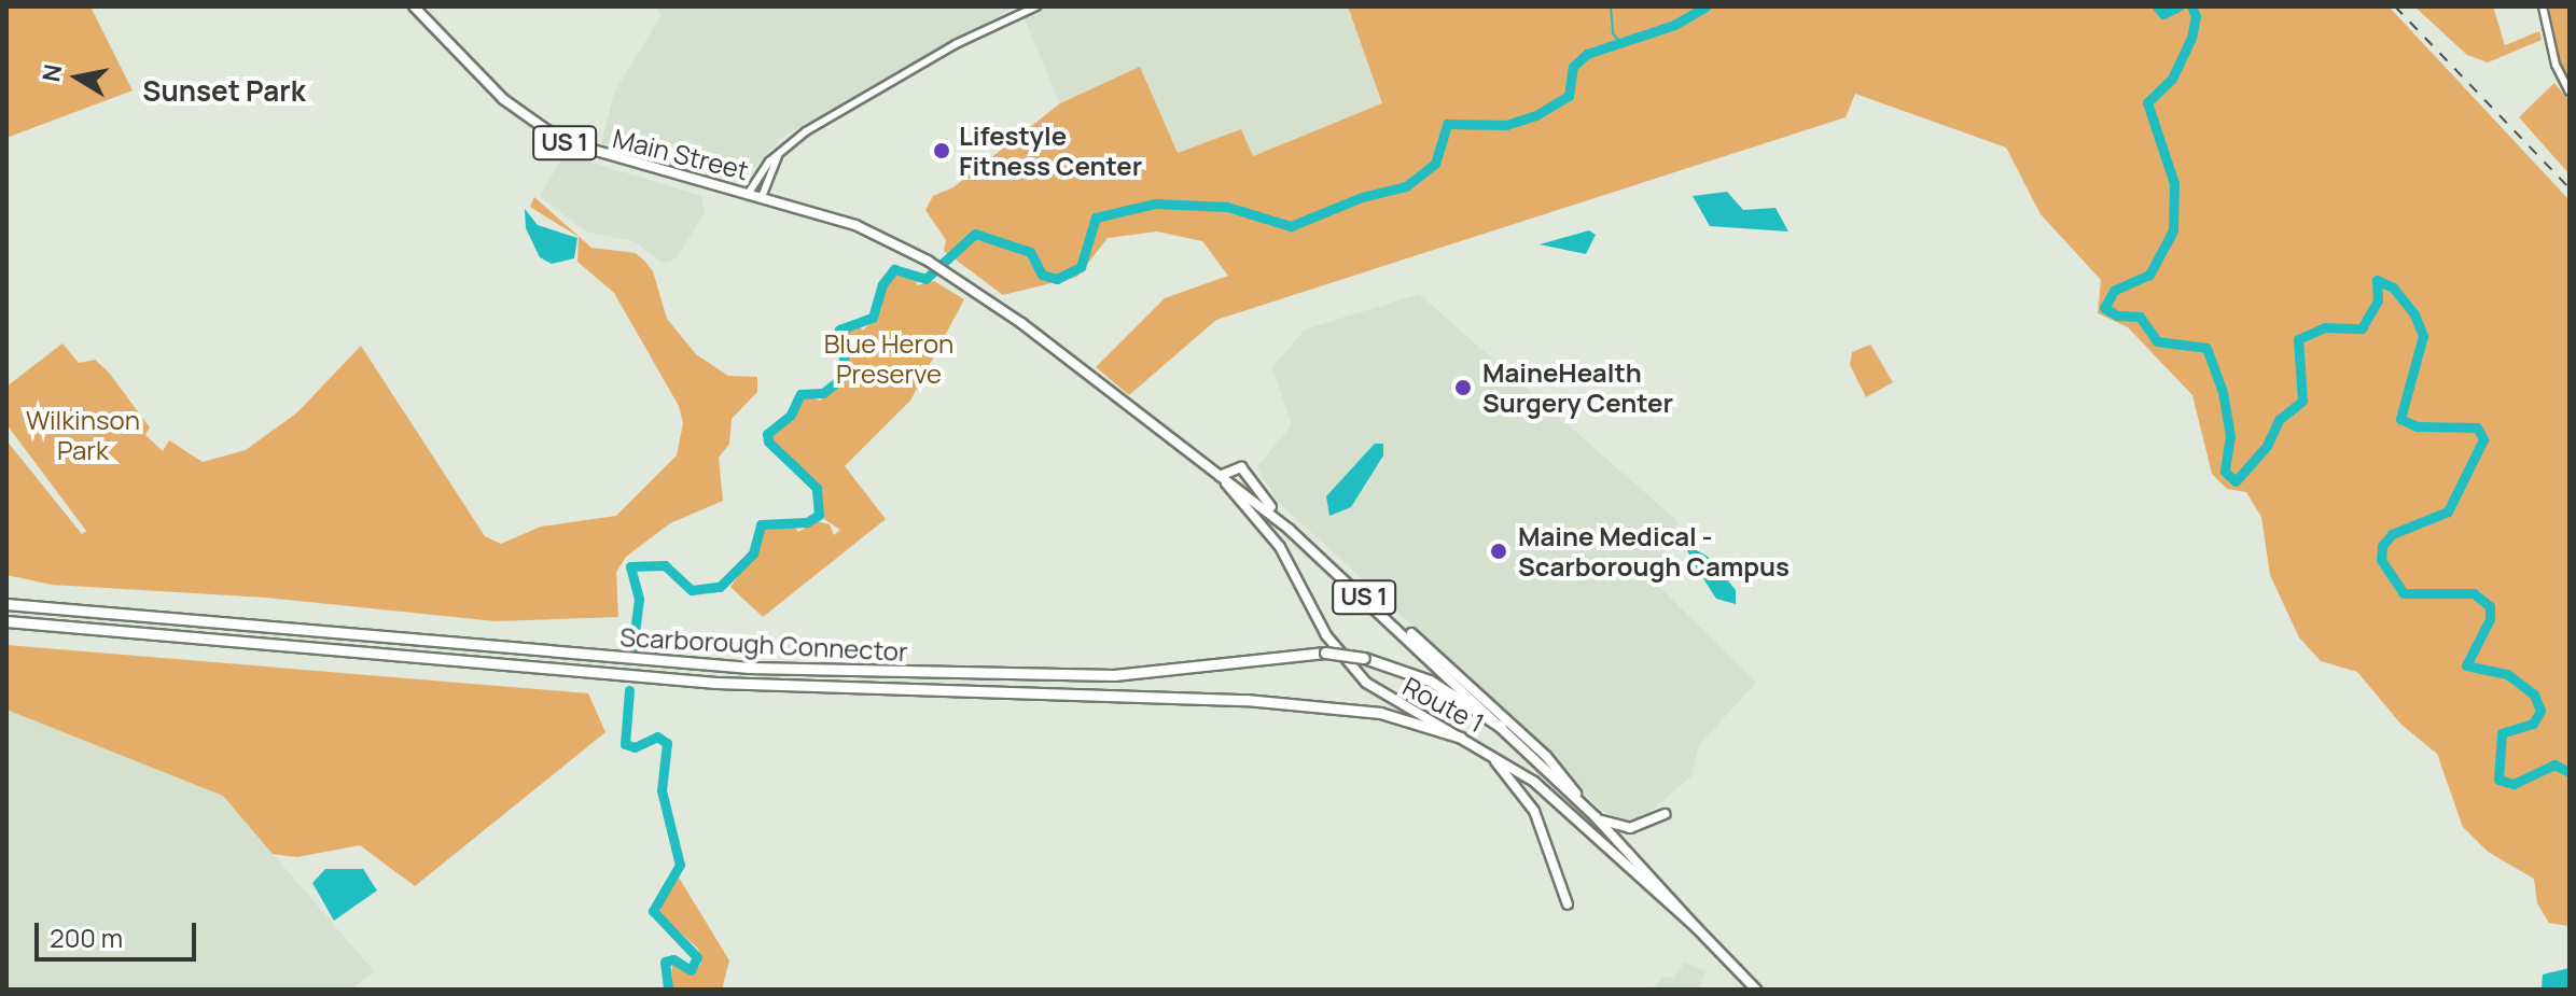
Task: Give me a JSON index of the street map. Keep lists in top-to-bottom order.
{
  "streets": {
    "highway": ["Scarborough Connector"],
    "main road": ["US 1", "Main Street", "Route 1"]
  },
  "crossings": [
    ["Main Street", "Route 1"],
    ["Scarborough Connector", "Route 1"]
  ],
  "districts": ["Sunset Park"],
  "parks": ["Blue Heron Preserve", "Wilkinson Park"],
  "places": ["Lifestyle Fitness Center", "MaineHealth Surgery Center", "Maine Medical - Scarborough Campus"],
  "scale_bar": "200 m",
  "north": "left"
}
